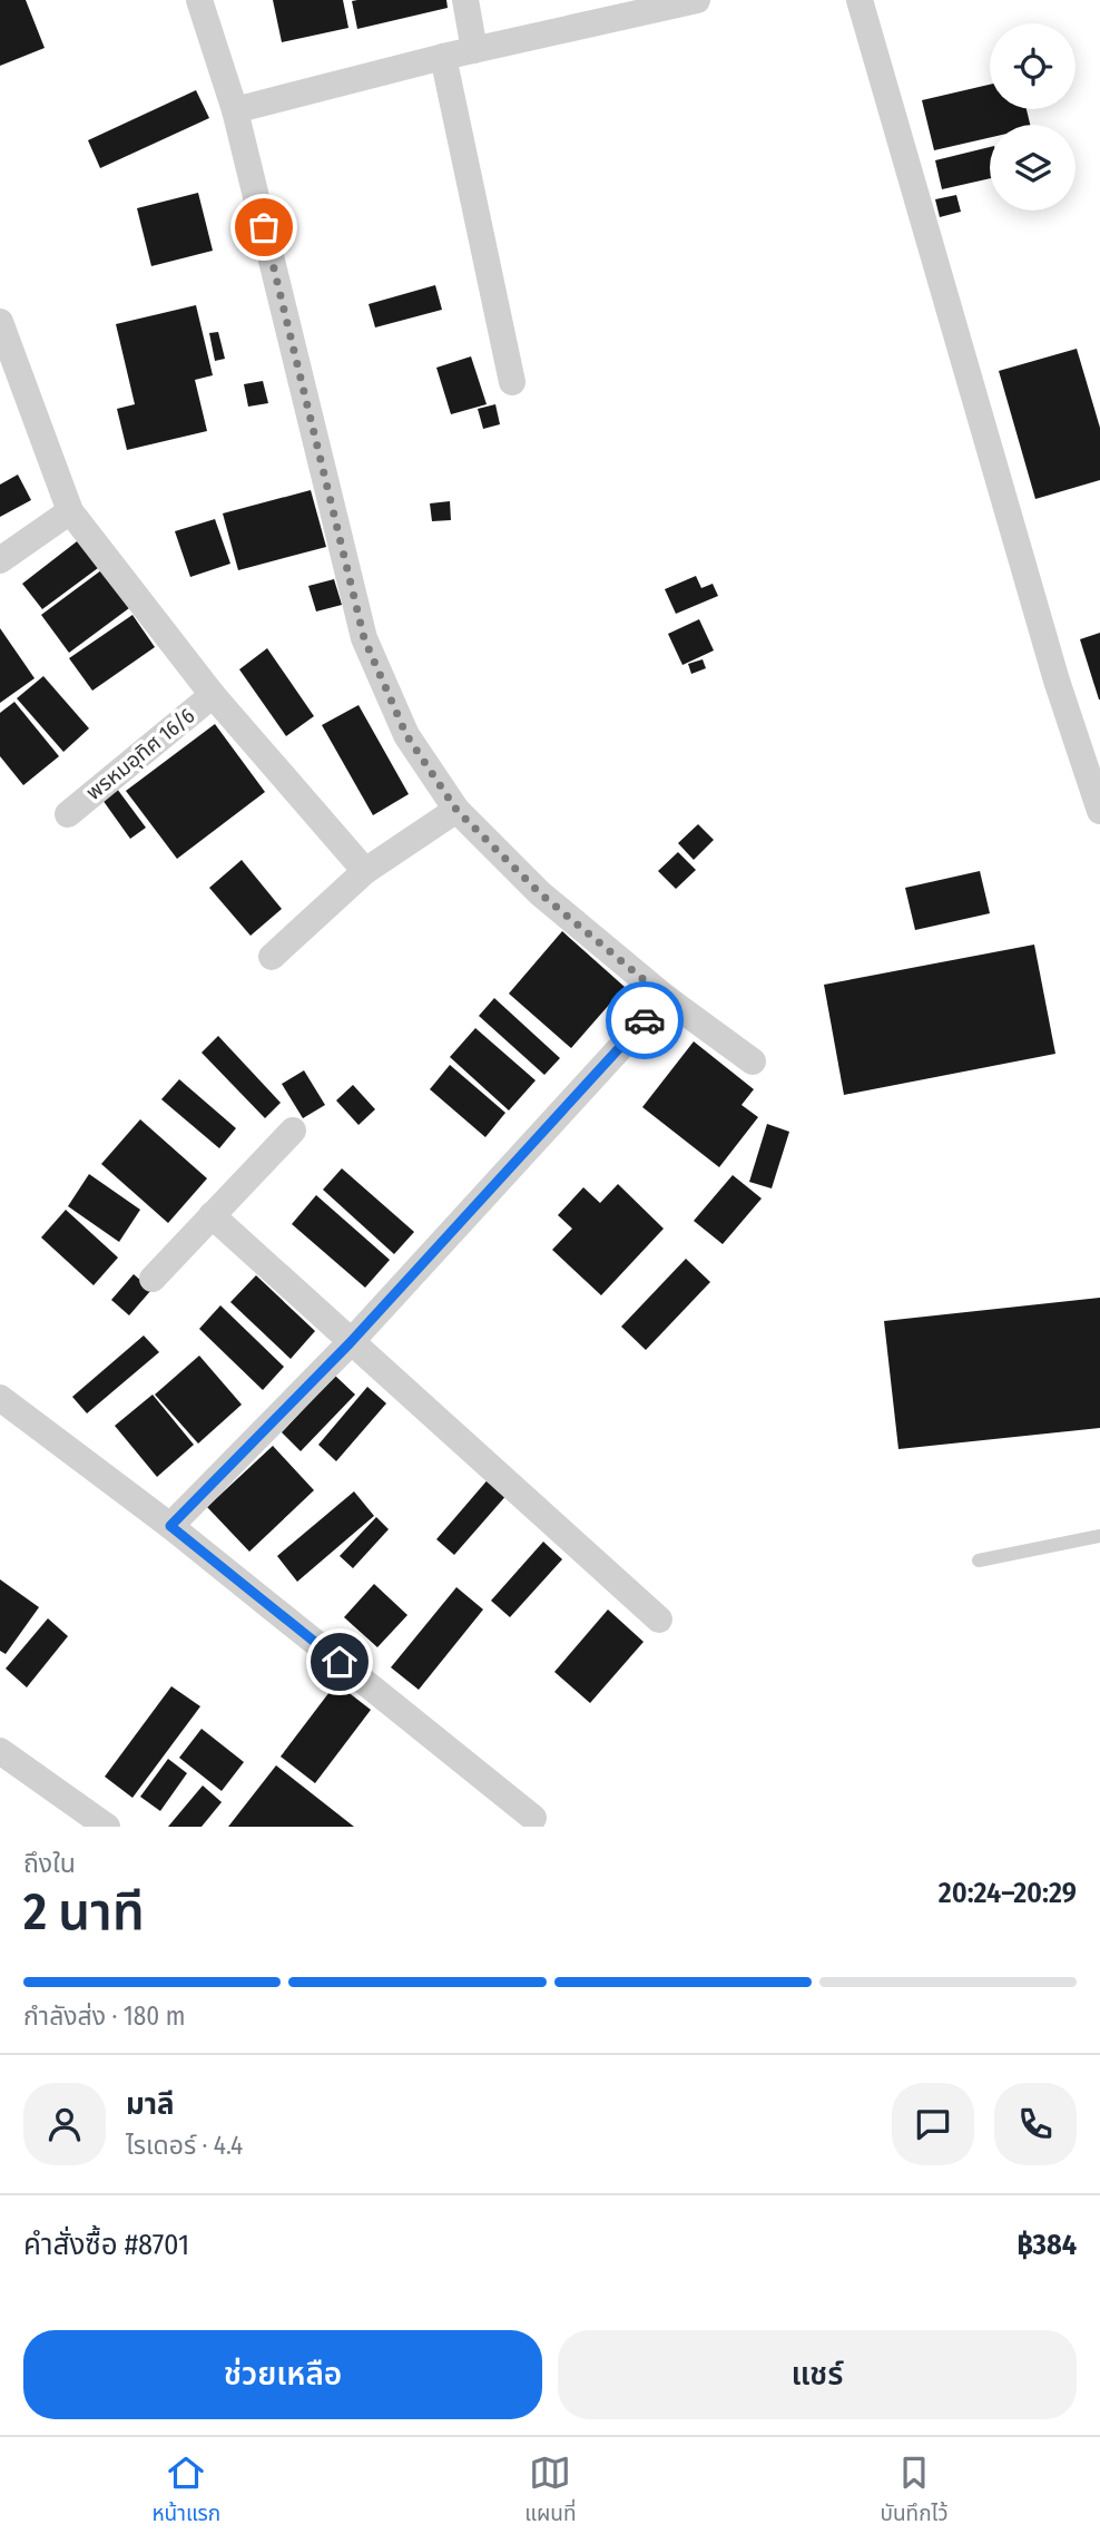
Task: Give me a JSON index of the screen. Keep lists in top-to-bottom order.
{
  "streets": {
    "street": ["พรหมอุทิศ 16/6"]
  },
  "page": {
    "heading": ["2 นาที", "ถึงใน", "20:24–20:29"],
    "panel": [
      "มาลี",
      "ไรเดอร์ · 4.4",
      "คำสั่งซื้อ #8701",
      "฿384"
    ],
    "bar": "กำลังส่ง · 180 m",
    "buttons": ["ช่วยเหลือ", "แชร์"],
    "tabs": ["หน้าแรก", "แผนที่", "บันทึกไว้"]
  }
}
